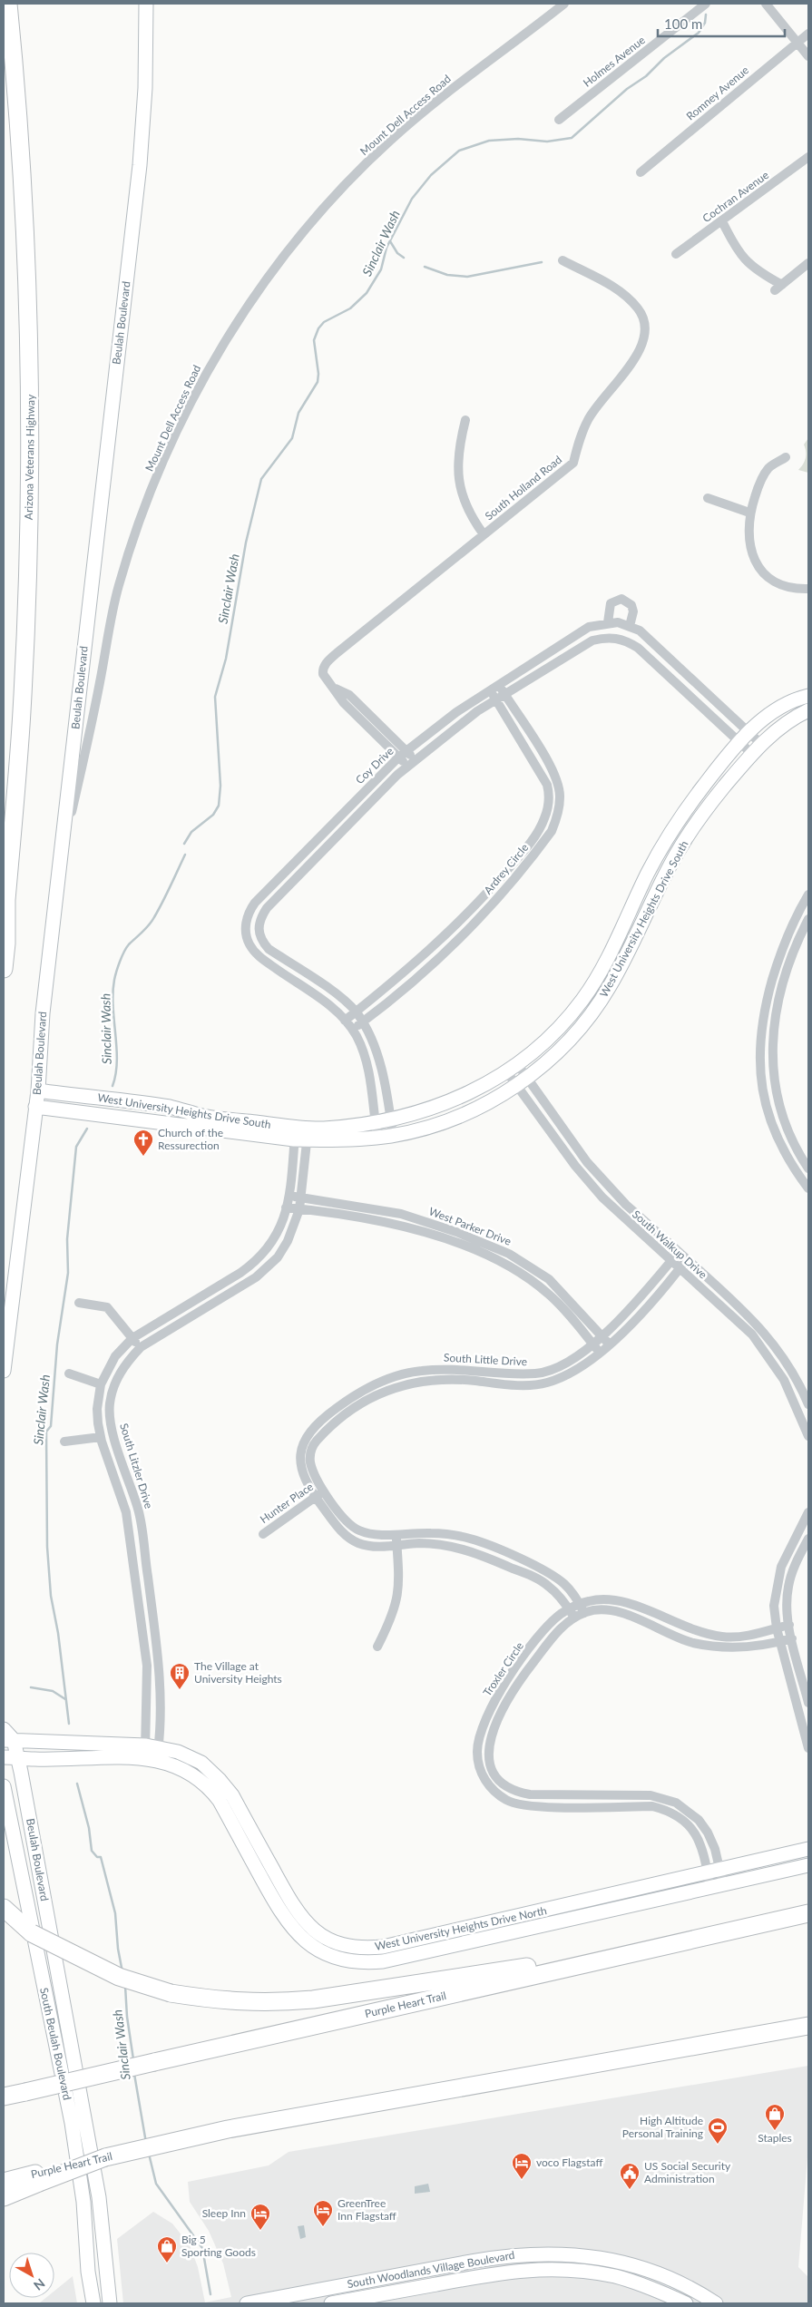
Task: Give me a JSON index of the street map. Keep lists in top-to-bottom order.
{
  "streets": {
    "highway": ["Arizona Veterans Highway", "Purple Heart Trail"],
    "street": [
      "Holmes Avenue",
      "Romney Avenue",
      "Mount Dell Access Road",
      "Cochran Avenue",
      "Beulah Boulevard",
      "South Holland Road",
      "Coy Drive",
      "Ardrey Circle",
      "West University Heights Drive South",
      "West Parker Drive",
      "South Walkup Drive",
      "South Little Drive",
      "South Litzler Drive",
      "Hunter Place",
      "Troxler Circle",
      "West University Heights Drive North",
      "South Beulah Boulevard",
      "South Woodlands Village Boulevard"
    ]
  },
  "crossings": [
    ["Mount Dell Access Road", "Beulah Boulevard"],
    ["Beulah Boulevard", "West University Heights Drive South"],
    ["Beulah Boulevard", "West University Heights Drive North"],
    ["Beulah Boulevard", "South Beulah Boulevard"],
    ["South Holland Road", "Coy Drive"],
    ["Coy Drive", "Ardrey Circle"],
    ["Coy Drive", "West University Heights Drive South"],
    ["West University Heights Drive South", "South Walkup Drive"],
    ["West University Heights Drive South", "South Litzler Drive"],
    ["West Parker Drive", "South Little Drive"],
    ["West Parker Drive", "South Litzler Drive"],
    ["South Walkup Drive", "South Little Drive"],
    ["South Little Drive", "Hunter Place"],
    ["South Little Drive", "Troxler Circle"],
    ["South Litzler Drive", "West University Heights Drive North"],
    ["Troxler Circle", "West University Heights Drive North"]
  ],
  "water": ["Sinclair Wash"],
  "places": {
    "church": ["Church of the Ressurection"],
    "building": ["The Village at University Heights"],
    "shop": ["Staples", "Big 5 Sporting Goods"],
    "sports": ["High Altitude Personal Training"],
    "hotel": ["voco Flagstaff", "GreenTree Inn Flagstaff", "Sleep Inn"],
    "public building": ["US Social Security Administration"]
  },
  "scale_bar": "100 m",
  "north": "bottom right"
}
